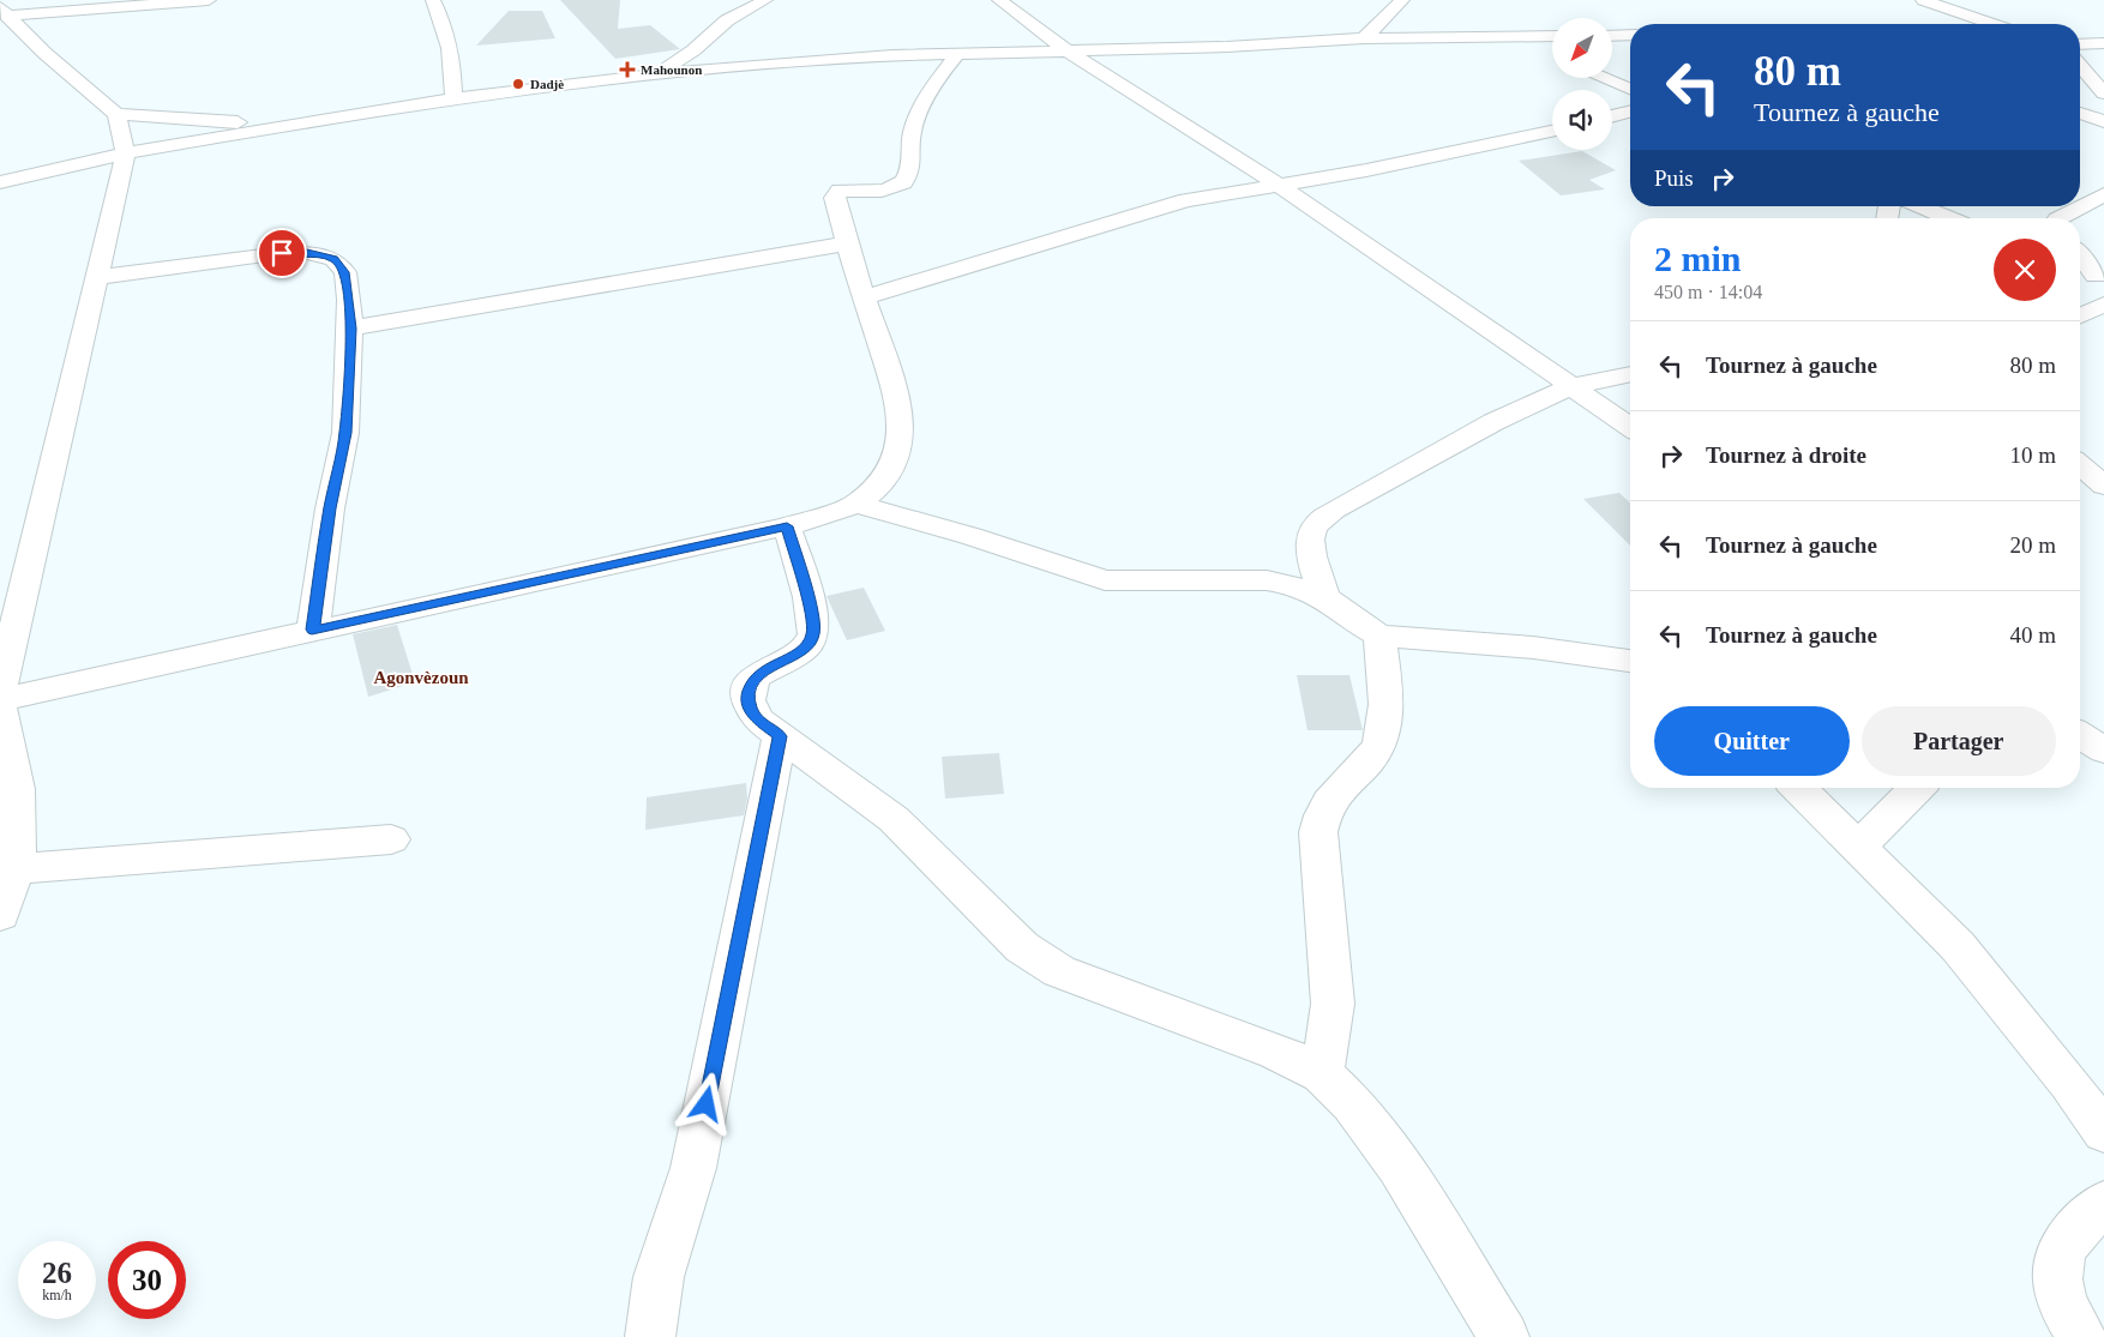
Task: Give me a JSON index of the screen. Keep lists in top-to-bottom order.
{
  "districts": ["Agonvèzoun"],
  "places": {
    "health": ["Mahounon"],
    "other": ["Dadjè"]
  },
  "north": "bottom left",
  "page": {
    "turn": ["80 m", "Tournez à gauche"],
    "then": "Puis",
    "heading": ["2 min", "450 m · 14:04"],
    "list": [
      {
        "name": "Tournez à gauche",
        "value": "80 m"
      },
      {
        "name": "Tournez à droite",
        "value": "10 m"
      },
      {
        "name": "Tournez à gauche",
        "value": "20 m"
      },
      {
        "name": "Tournez à gauche",
        "value": "40 m"
      }
    ],
    "buttons": ["Quitter", "Partager"],
    "speed": "26 km/h",
    "limit": "30"
  }
}
